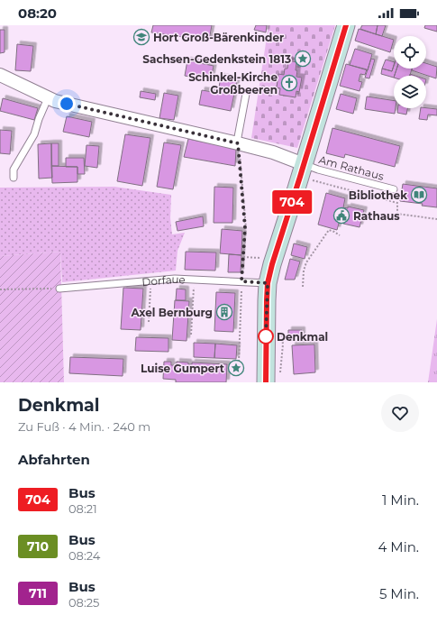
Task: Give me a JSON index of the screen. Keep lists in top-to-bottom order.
{
  "streets": {
    "lane": ["Am Rathaus", "Dorfaue"]
  },
  "places": {
    "school or university": ["Hort Groß-Bärenkinder"],
    "place": ["Sachsen-Gedenkstein 1813", "Luise Gumpert"],
    "church": ["Schinkel-Kirche Großbeeren"],
    "library": ["Bibliothek"],
    "public building": ["Rathaus"],
    "building": ["Axel Bernburg"],
    "other": ["Denkmal"]
  },
  "lines": ["bus line 704"],
  "page": {
    "status": "08:20",
    "on_map": "704",
    "heading": [
      ["Denkmal", "Zu Fuß · 4 Min. · 240 m"],
      "Abfahrten"
    ],
    "list": [
      {
        "mark": "704",
        "name": "Bus",
        "note": "08:21",
        "value": "1 Min."
      },
      {
        "mark": "710",
        "name": "Bus",
        "note": "08:24",
        "value": "4 Min."
      },
      {
        "mark": "711",
        "name": "Bus",
        "note": "08:25",
        "value": "5 Min."
      }
    ]
  }
}
